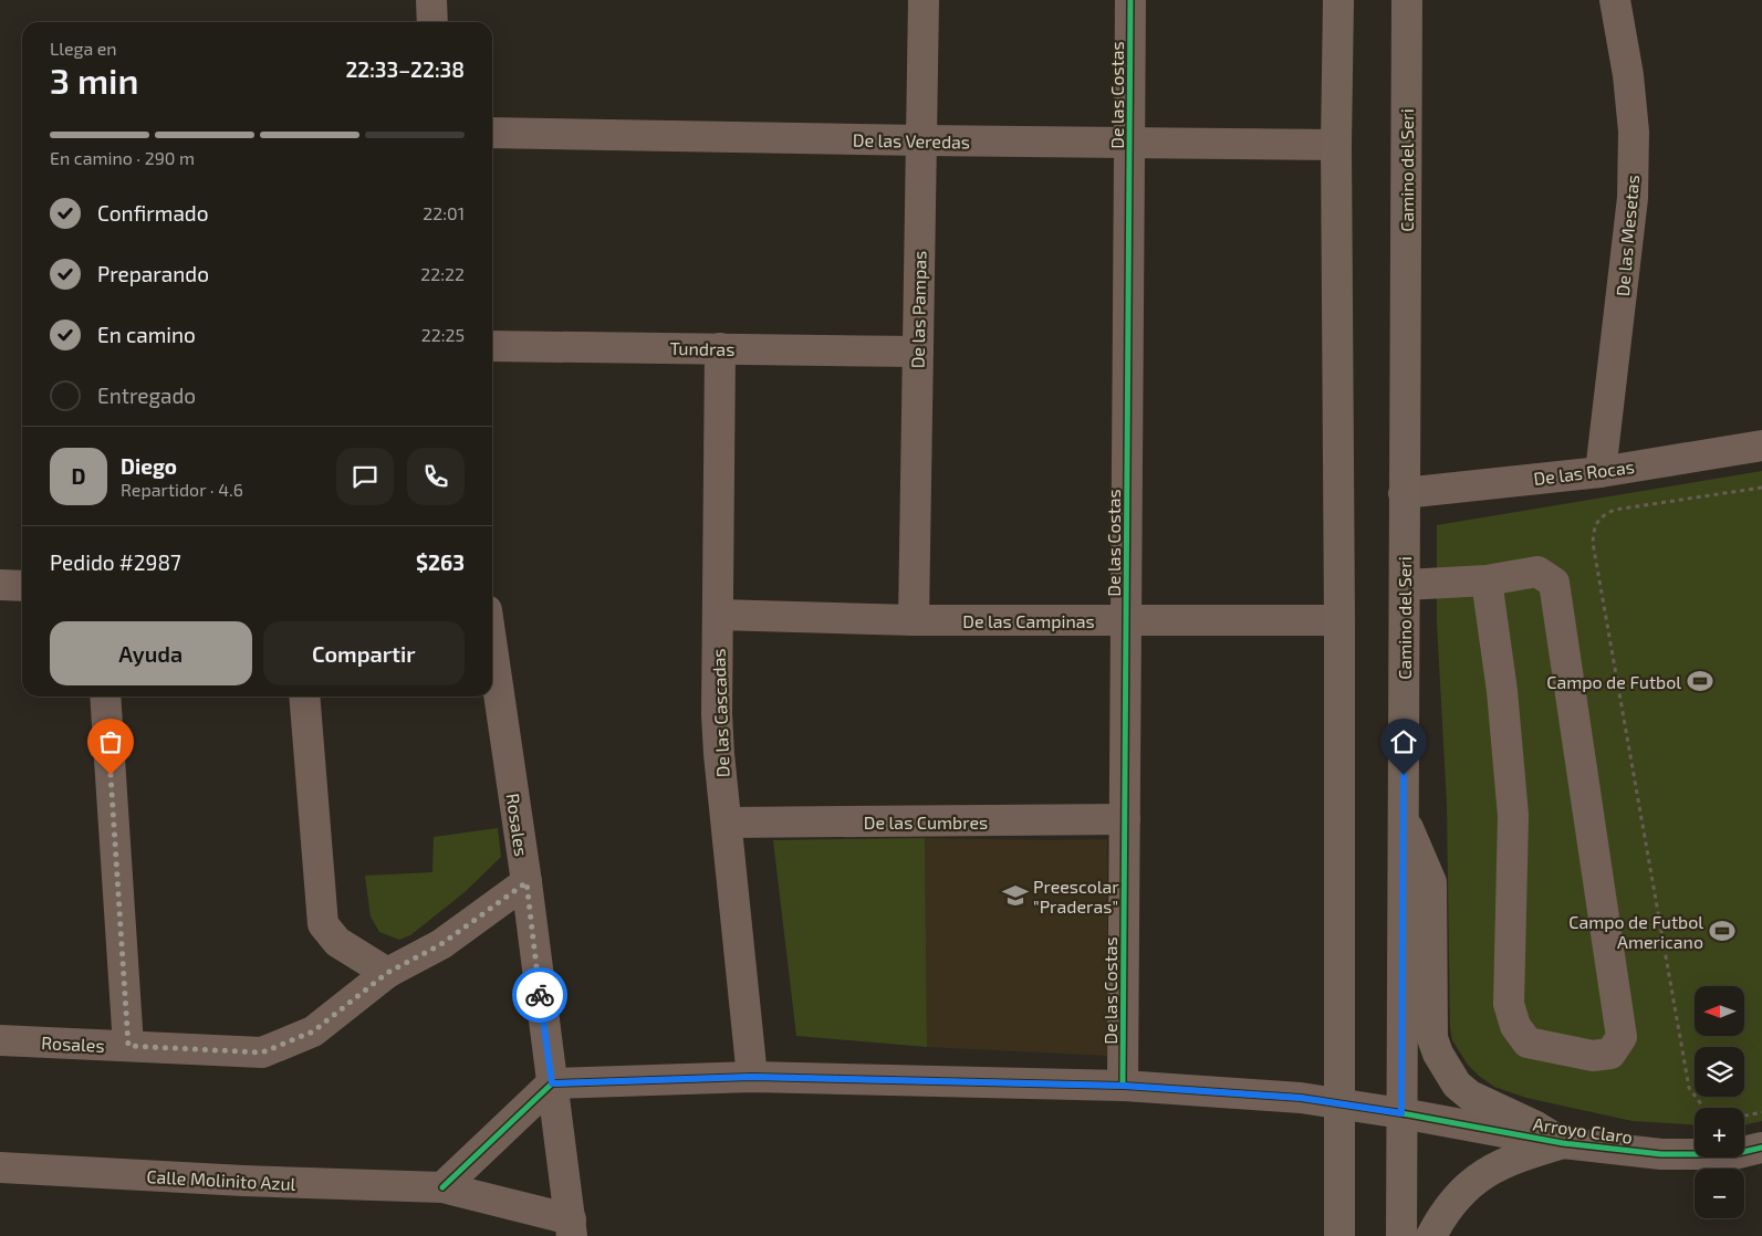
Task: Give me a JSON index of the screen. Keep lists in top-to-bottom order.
{
  "streets": {
    "main road": ["Camino del Seri"],
    "street": [
      "De las Costas",
      "De las Veredas",
      "De las Mesetas",
      "De las Pampas",
      "Tundras",
      "De las Rocas",
      "De las Campinas",
      "De las Cascadas",
      "De las Cumbres",
      "Rosales",
      "Arroyo Claro",
      "Calle Molinito Azul"
    ]
  },
  "crossings": [
    ["De las Costas", "De las Veredas"],
    ["De las Costas", "De las Campinas"],
    ["De las Costas", "De las Cumbres"],
    ["De las Costas", "Arroyo Claro"],
    ["De las Veredas", "De las Pampas"],
    ["Camino del Seri", "De las Rocas"],
    ["Camino del Seri", "Arroyo Claro"],
    ["De las Mesetas", "De las Rocas"],
    ["De las Pampas", "Tundras"],
    ["De las Pampas", "De las Campinas"],
    ["Tundras", "De las Cascadas"],
    ["De las Campinas", "De las Cascadas"],
    ["De las Cascadas", "De las Cumbres"],
    ["De las Cascadas", "Arroyo Claro"],
    ["Rosales", "Arroyo Claro"],
    ["Rosales", "Calle Molinito Azul"]
  ],
  "places": {
    "sports": ["Campo de Futbol", "Campo de Futbol Americano"],
    "school or university": ["Preescolar \"Praderas\""]
  },
  "north": "left",
  "page": {
    "heading": ["3 min", "Llega en", "22:33–22:38"],
    "panel": [
      "Diego",
      "Repartidor · 4.6",
      "Pedido #2987",
      "$263"
    ],
    "bar": "En camino · 290 m",
    "list": [
      ["Confirmado", "22:01"],
      ["Preparando", "22:22"],
      ["En camino", "22:25"],
      "Entregado"
    ],
    "round": "D",
    "buttons": ["Ayuda", "Compartir"],
    "map_buttons": ["+", "−"]
  }
}
